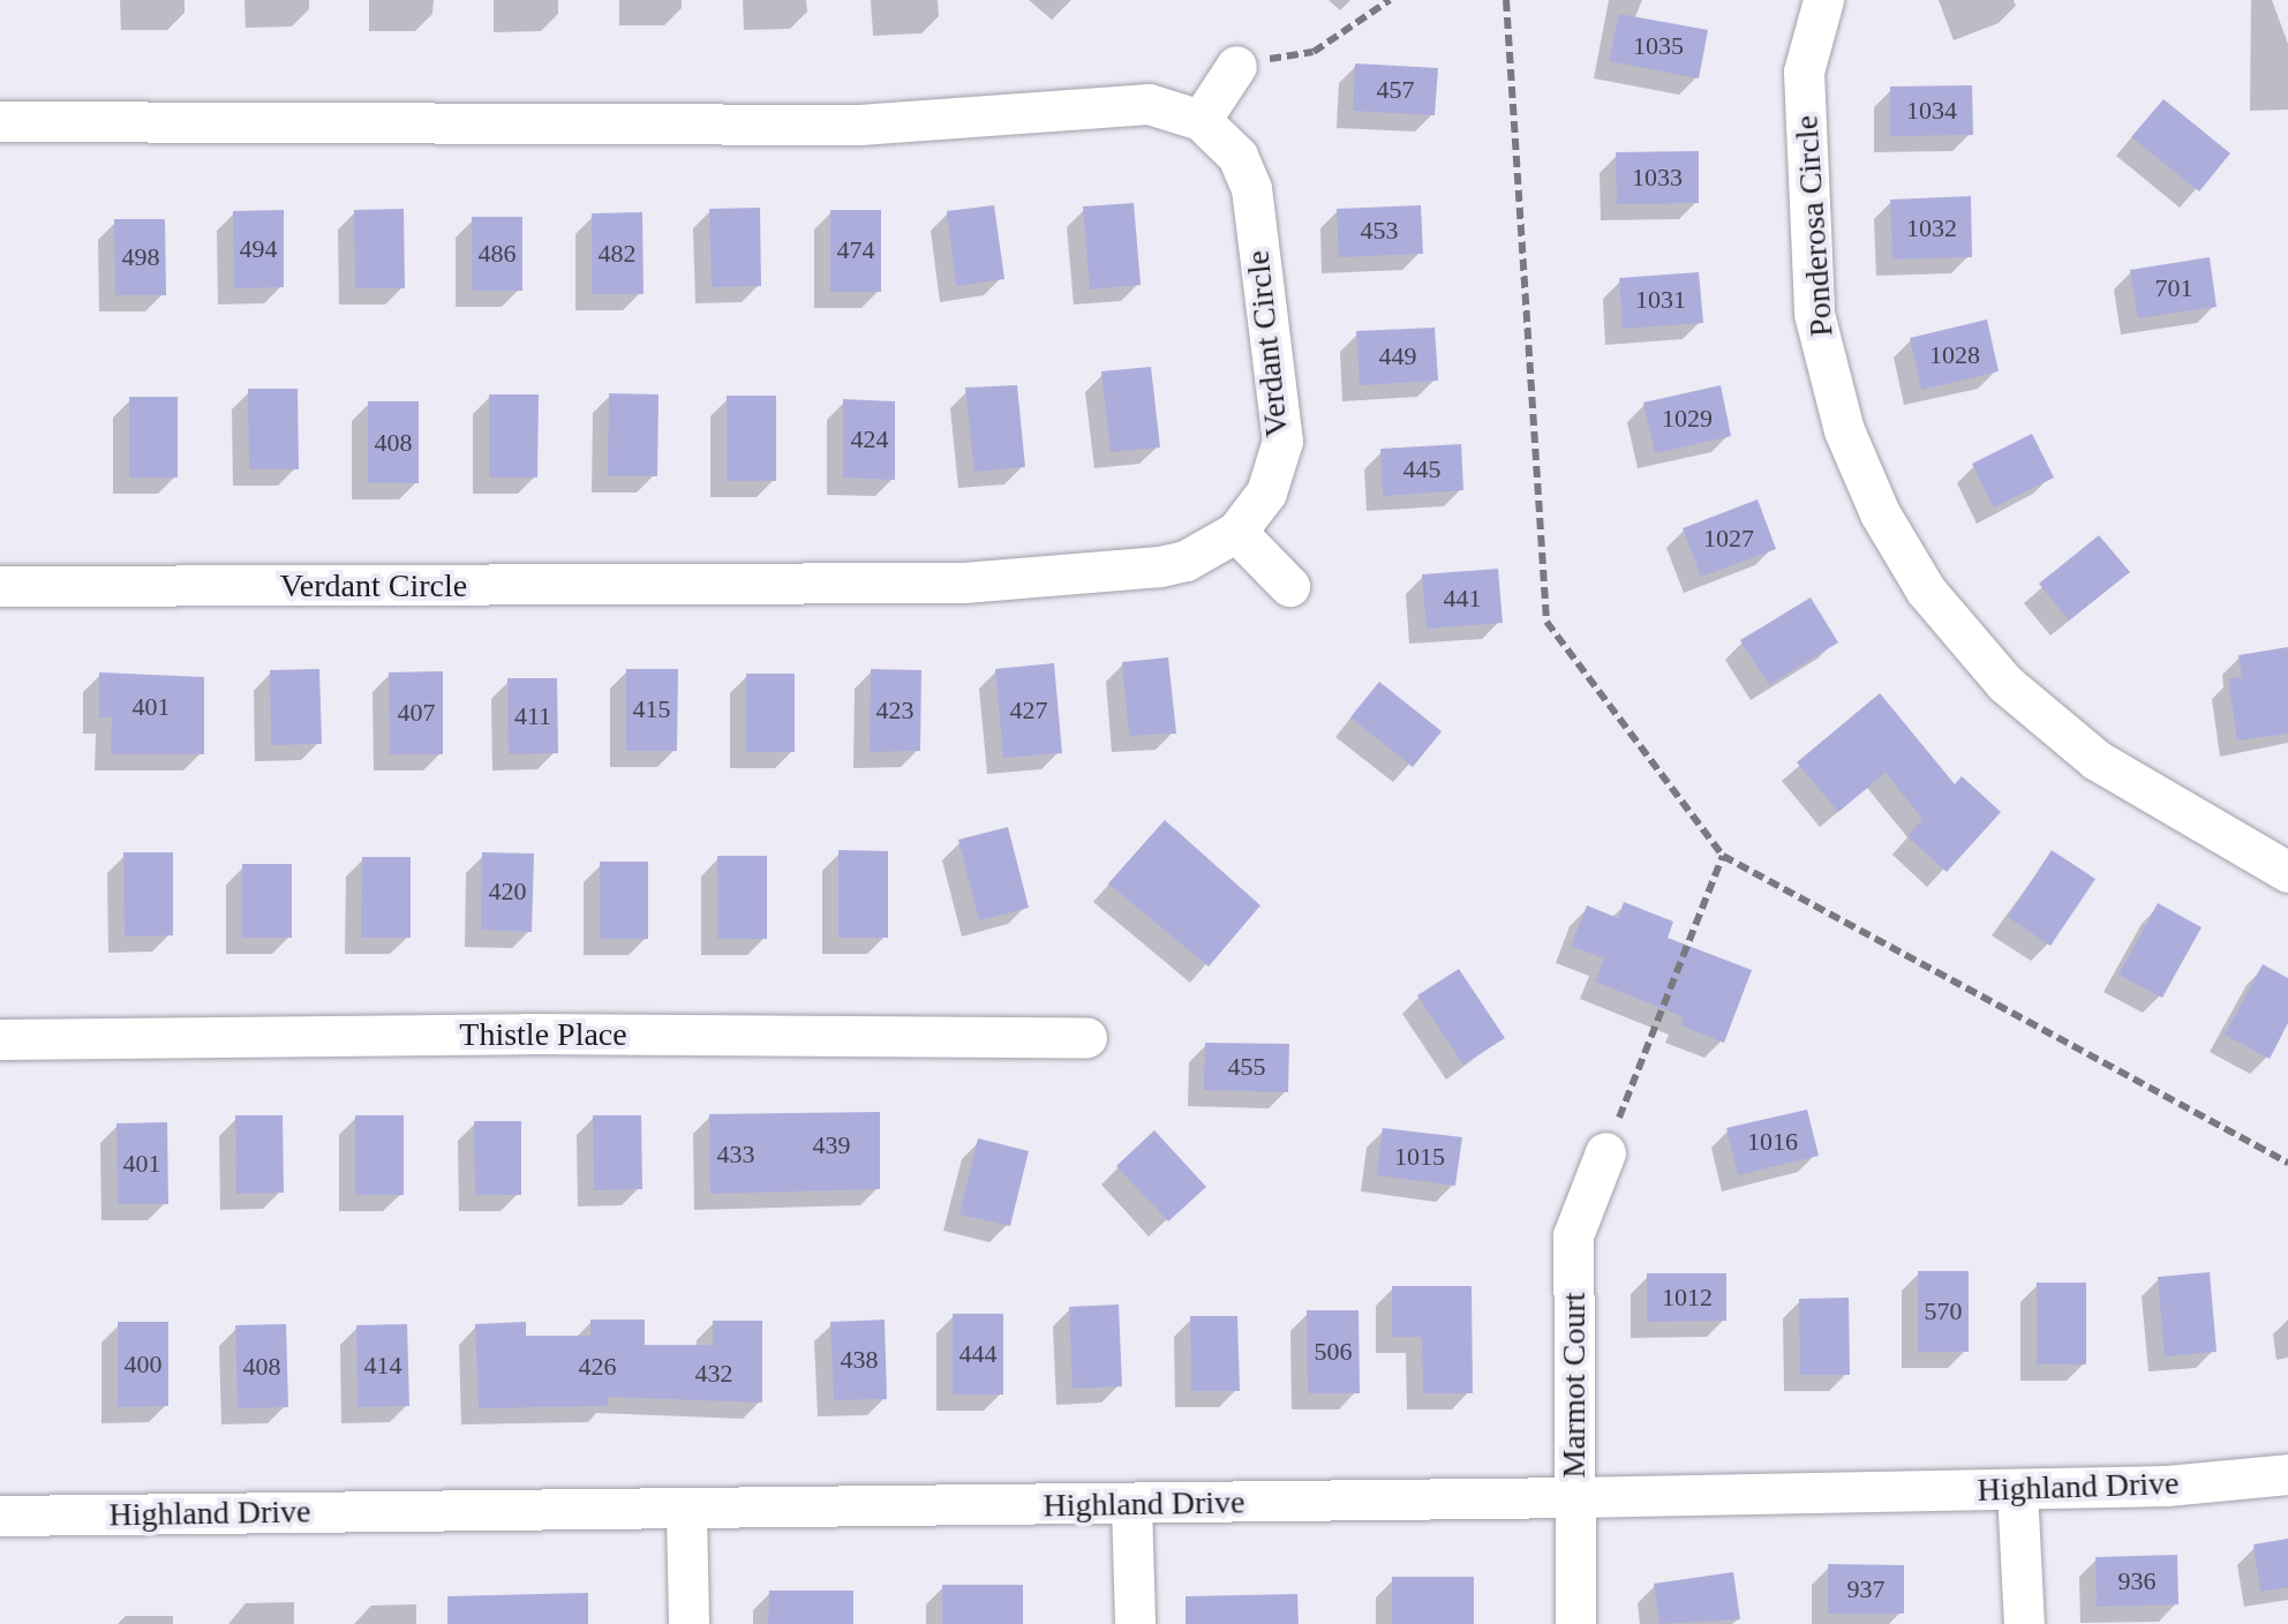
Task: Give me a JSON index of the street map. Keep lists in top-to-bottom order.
{
  "streets": {
    "street": [
      "Ponderosa Circle",
      "Verdant Circle",
      "Thistle Place",
      "Marmot Court",
      "Highland Drive"
    ]
  },
  "crossings": [
    ["Marmot Court", "Highland Drive"]
  ],
  "house_numbers": [
    "1035",
    "457",
    "1034",
    "1033",
    "1032",
    "453",
    "494",
    "474",
    "486",
    "482",
    "498",
    "701",
    "1031",
    "1028",
    "449",
    "1029",
    "424",
    "408",
    "445",
    "1027",
    "441",
    "401",
    "415",
    "423",
    "427",
    "407",
    "411",
    "420",
    "455",
    "1016",
    "439",
    "433",
    "1015",
    "401",
    "1012",
    "570",
    "506",
    "444",
    "438",
    "400",
    "414",
    "408",
    "426",
    "432",
    "936",
    "937"
  ]
}
